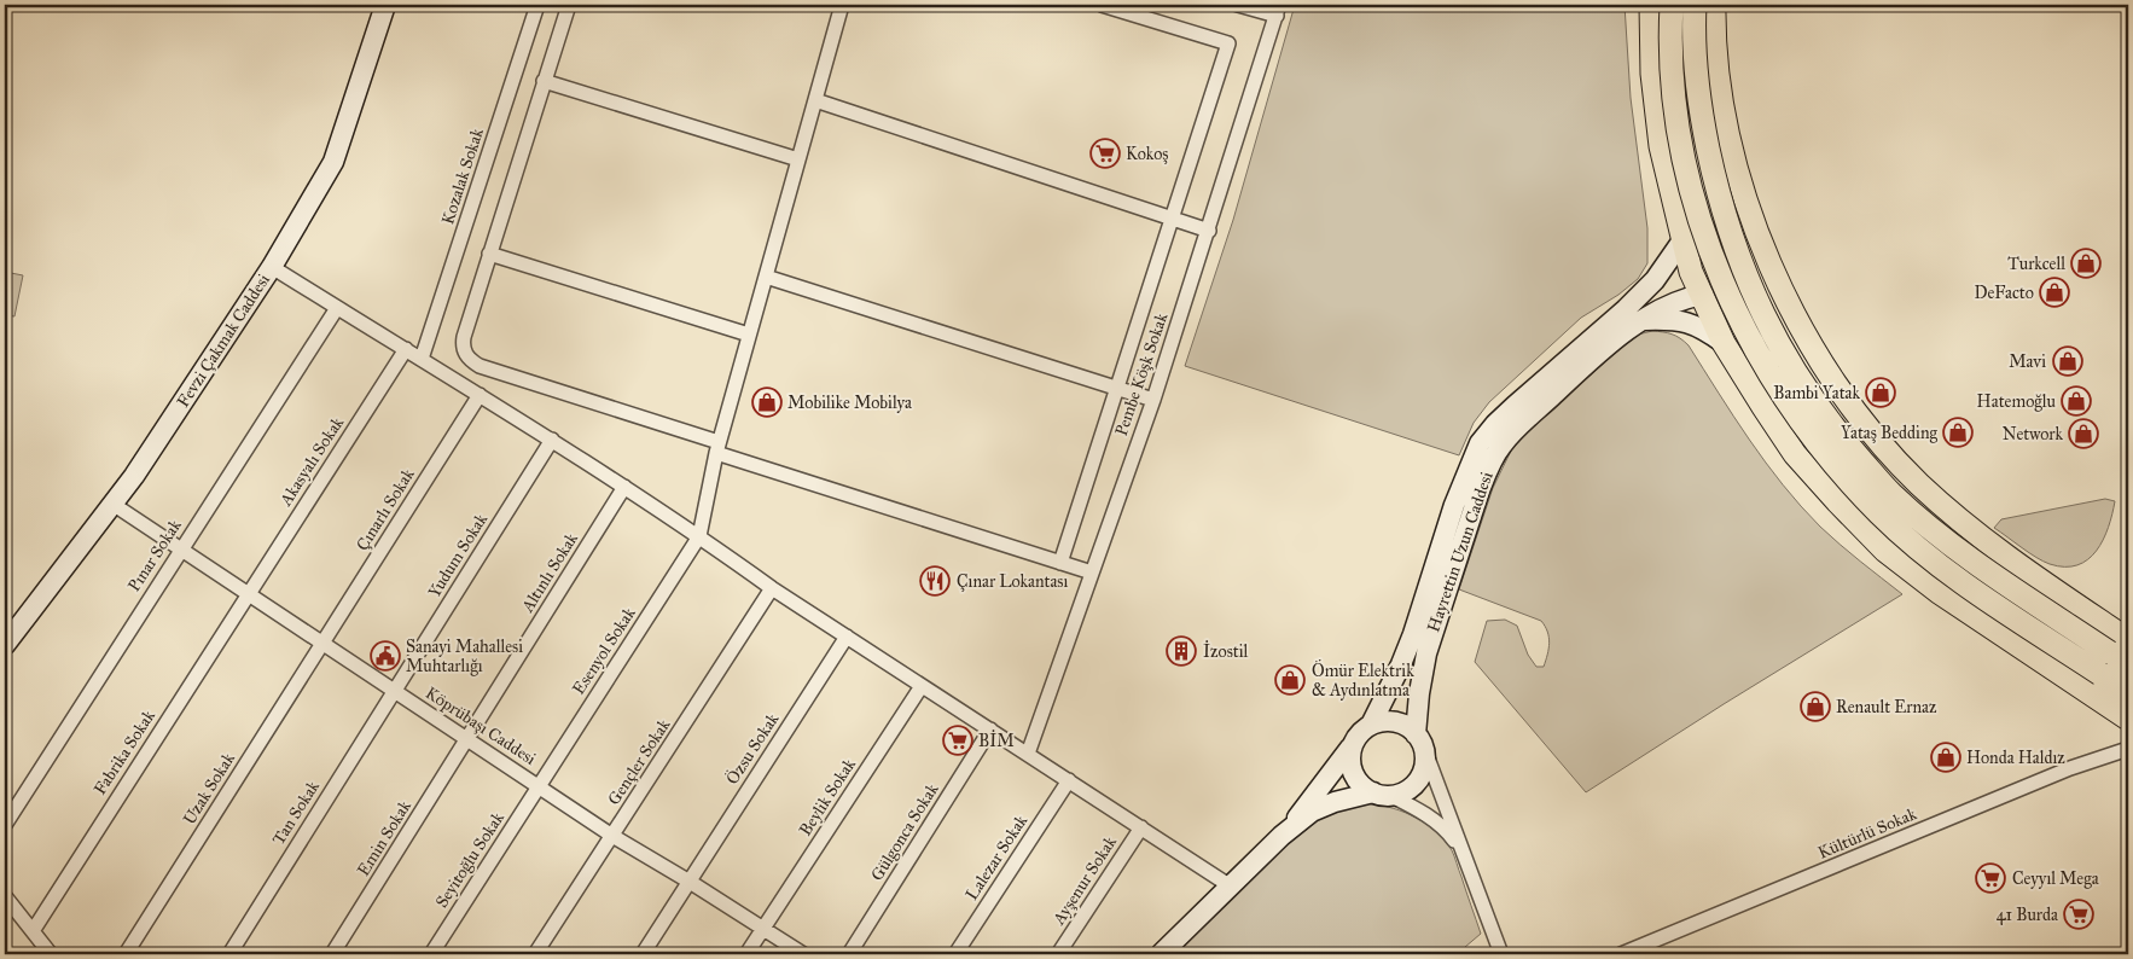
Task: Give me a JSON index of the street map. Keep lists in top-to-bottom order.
{
  "streets": {
    "street": [
      "Kozalak Sokak",
      "Fevzi Çakmak Caddesi",
      "Pembe Köşk Sokak",
      "Akasyalı Sokak",
      "Çınarlı Sokak",
      "Hayrettin Uzun Caddesi",
      "Pınar Sokak",
      "Yudum Sokak",
      "Altınlı Sokak",
      "Esenyol Sokak",
      "Köprübaşı Caddesi",
      "Özsu Sokak",
      "Fabrika Sokak",
      "Gençler Sokak",
      "Uzak Sokak",
      "Beylik Sokak",
      "Tan Sokak",
      "Gülgonca Sokak",
      "Kültürlü Sokak",
      "Emin Sokak",
      "Lalezar Sokak",
      "Seyitoğlu Sokak",
      "Ayşenur Sokak"
    ]
  },
  "crossings": [
    ["Fevzi Çakmak Caddesi", "Köprübaşı Caddesi"],
    ["Akasyalı Sokak", "Köprübaşı Caddesi"],
    ["Akasyalı Sokak", "Fabrika Sokak"],
    ["Çınarlı Sokak", "Köprübaşı Caddesi"],
    ["Çınarlı Sokak", "Uzak Sokak"],
    ["Pınar Sokak", "Köprübaşı Caddesi"],
    ["Yudum Sokak", "Köprübaşı Caddesi"],
    ["Yudum Sokak", "Tan Sokak"],
    ["Altınlı Sokak", "Köprübaşı Caddesi"],
    ["Altınlı Sokak", "Emin Sokak"],
    ["Esenyol Sokak", "Köprübaşı Caddesi"],
    ["Esenyol Sokak", "Seyitoğlu Sokak"],
    ["Köprübaşı Caddesi", "Özsu Sokak"],
    ["Köprübaşı Caddesi", "Fabrika Sokak"],
    ["Köprübaşı Caddesi", "Gençler Sokak"],
    ["Köprübaşı Caddesi", "Uzak Sokak"],
    ["Köprübaşı Caddesi", "Beylik Sokak"],
    ["Köprübaşı Caddesi", "Tan Sokak"],
    ["Köprübaşı Caddesi", "Emin Sokak"],
    ["Köprübaşı Caddesi", "Seyitoğlu Sokak"]
  ],
  "places": {
    "supermarket": [
      "Kokoş",
      "BİM",
      "Ceyyıl Mega",
      "41 Burda"
    ],
    "shop": [
      "Turkcell",
      "DeFacto",
      "Mavi",
      "Bambi Yatak",
      "Hatemoğlu",
      "Mobilike Mobilya",
      "Yataş Bedding",
      "Network",
      "Ömür Elektrik & Aydınlatma",
      "Renault Ernaz",
      "Honda Haldız"
    ],
    "restaurant": ["Çınar Lokantası"],
    "building": ["İzostil"],
    "public building": ["Sanayi Mahallesi Muhtarlığı"]
  }
}
